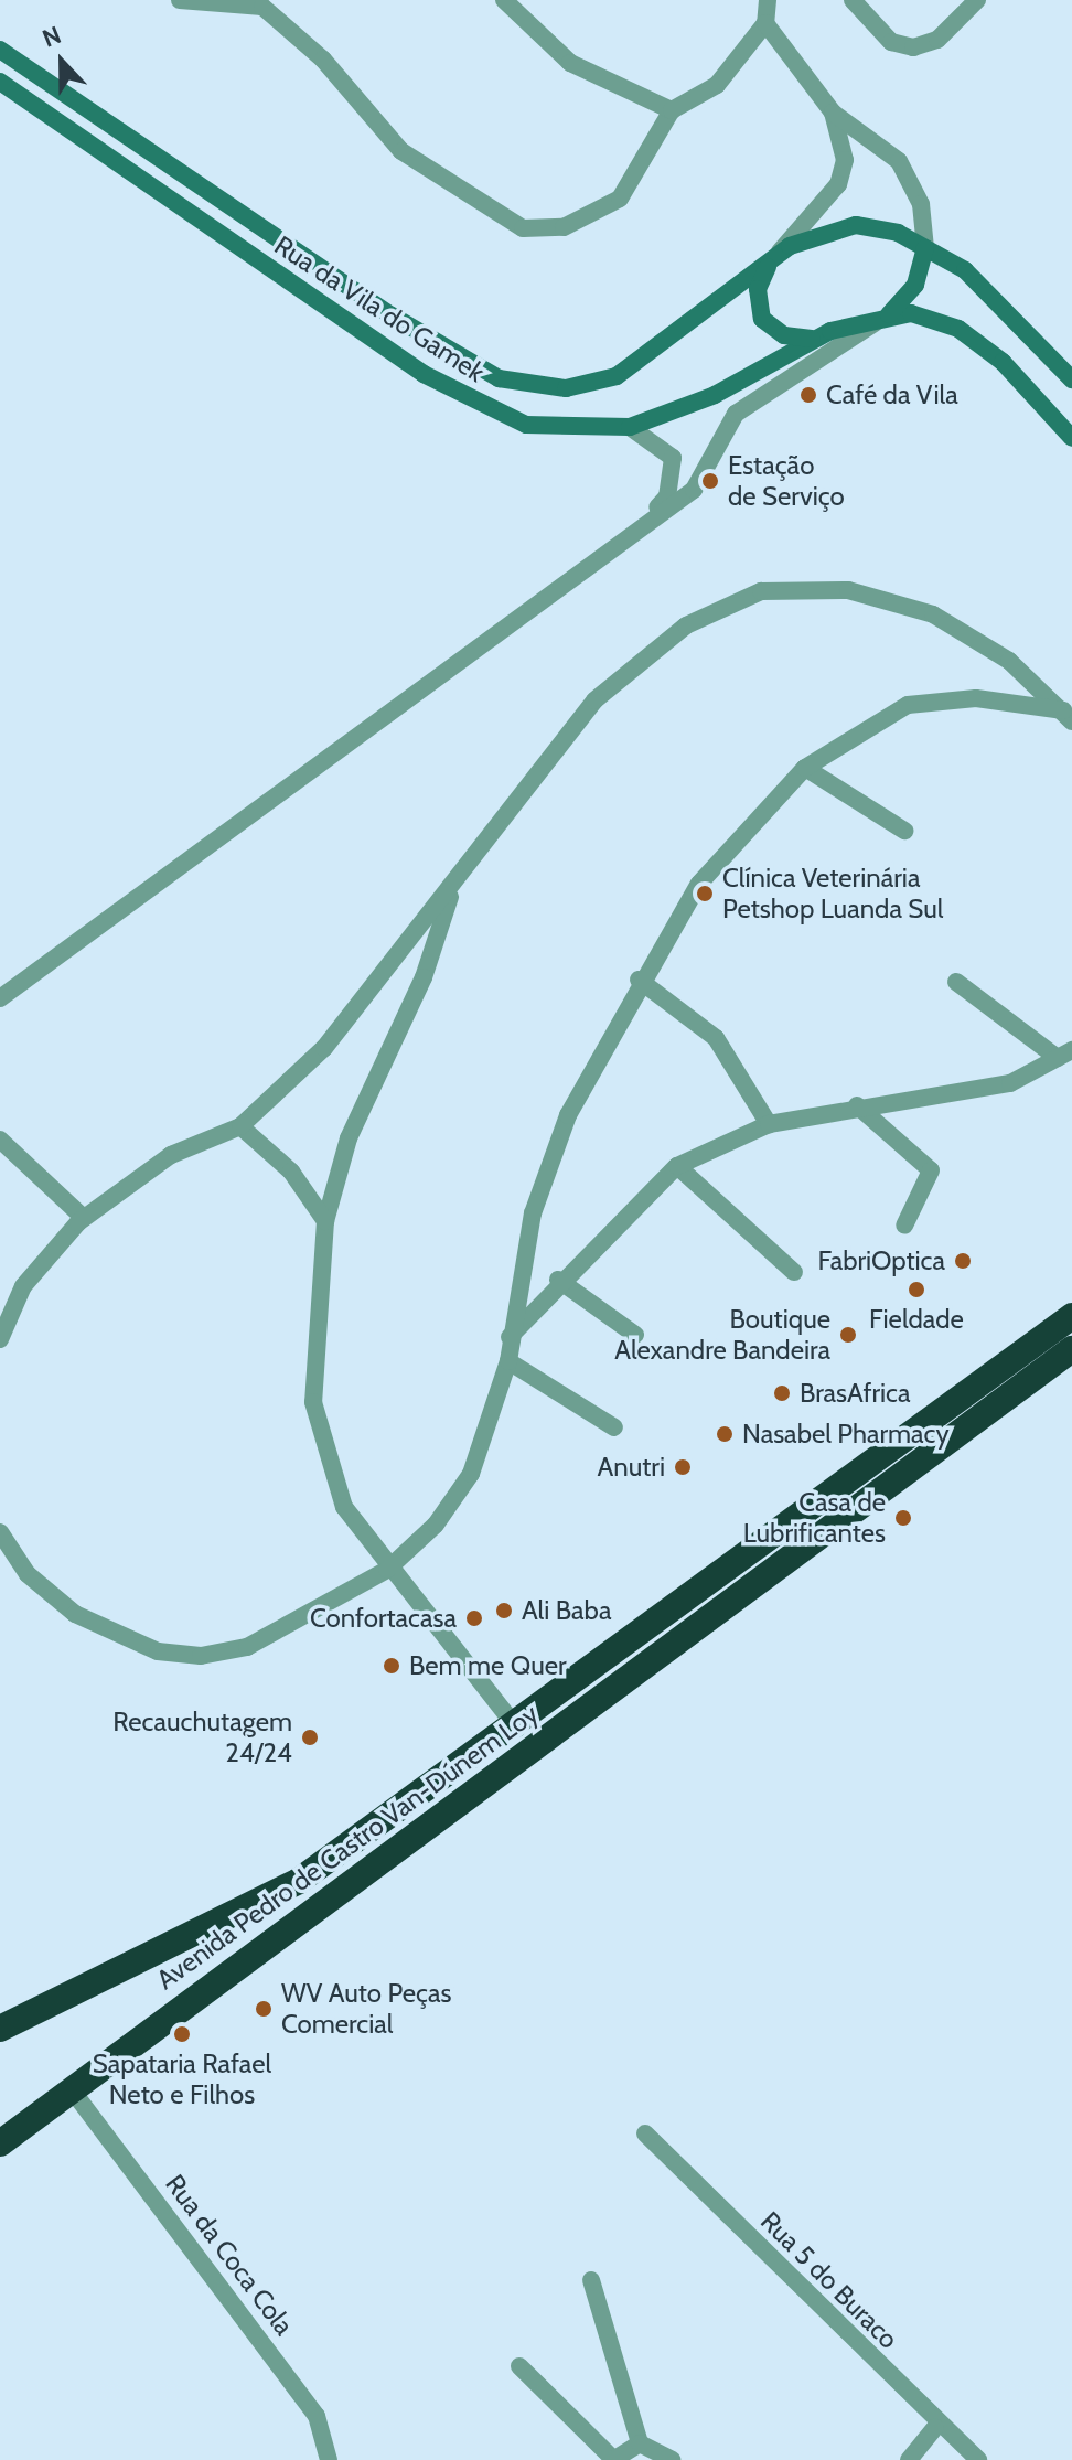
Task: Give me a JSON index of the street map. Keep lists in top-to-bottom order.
{
  "streets": {
    "highway": ["Avenida Pedro de Castro Van-Dúnem Loy"],
    "main road": ["Rua da Vila do Gamek"],
    "street": ["Rua da Coca Cola", "Rua 5 do Buraco"]
  },
  "crossings": [
    ["Avenida Pedro de Castro Van-Dúnem Loy", "Rua da Coca Cola"]
  ],
  "places": [
    "Café da Vila",
    "Estação de Serviço",
    "Clínica Veterinária Petshop Luanda Sul",
    "FabriOptica",
    "Fieldade",
    "Boutique Alexandre Bandeira",
    "BrasAfrica",
    "Nasabel Pharmacy",
    "Anutri",
    "Casa de Lubrificantes",
    "Ali Baba",
    "Confortacasa",
    "Bem me Quer",
    "Recauchutagem 24/24",
    "WV Auto Peças Comercial",
    "Sapataria Rafael Neto e Filhos"
  ],
  "north": "top"
}
